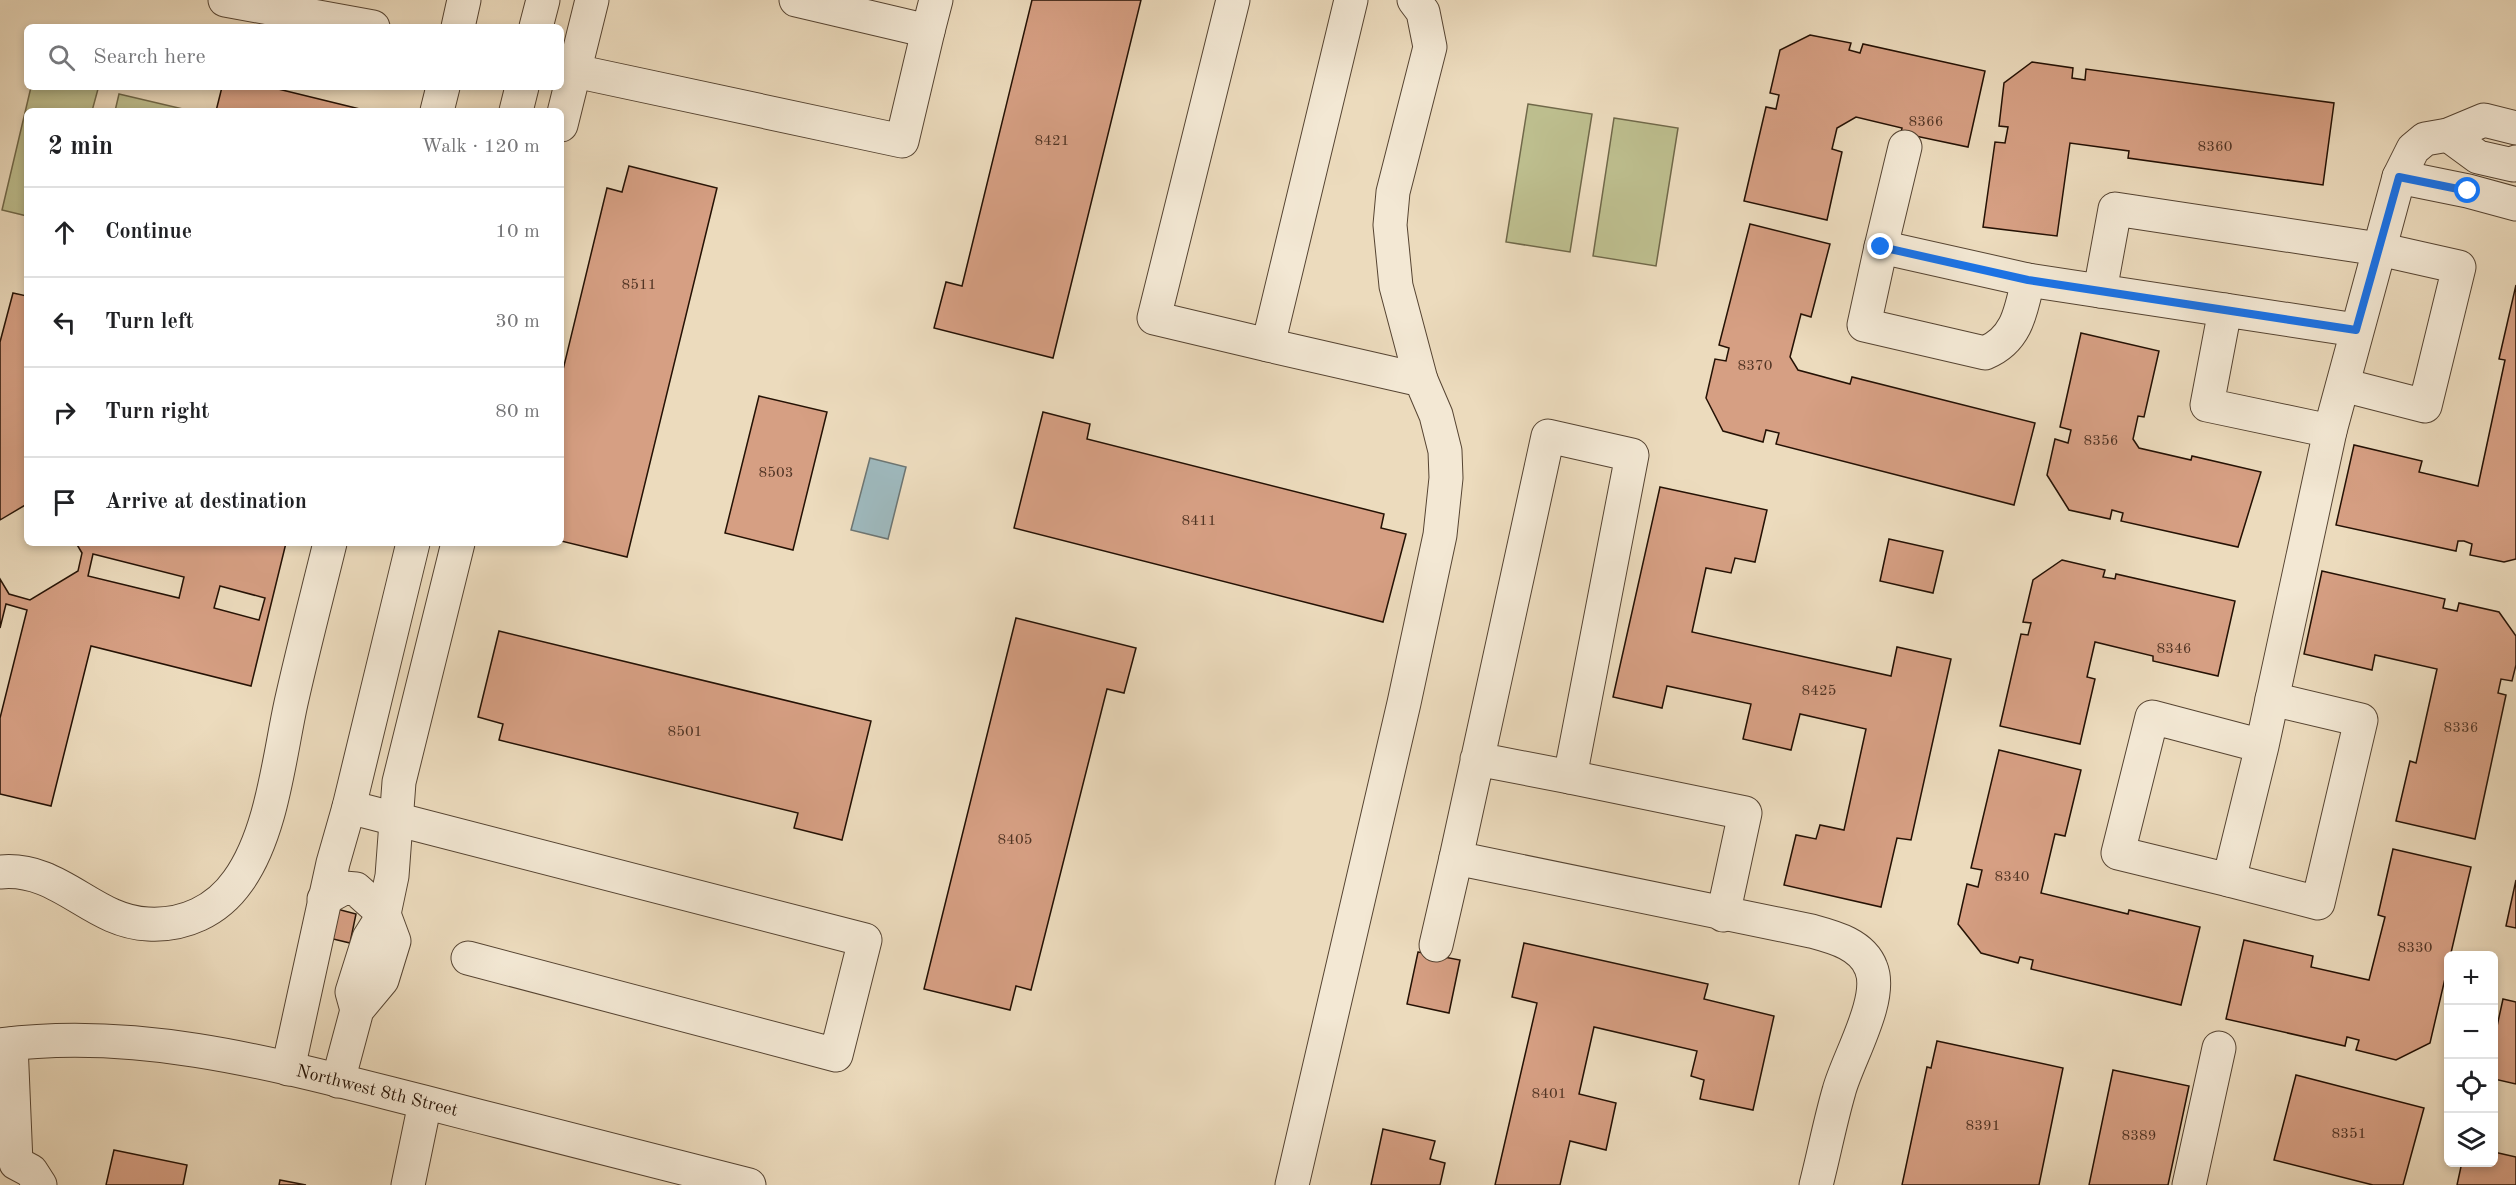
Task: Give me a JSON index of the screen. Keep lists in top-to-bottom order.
{
  "streets": {
    "street": ["Northwest 8th Street"]
  },
  "house_numbers": [
    "8366",
    "8421",
    "8360",
    "8511",
    "8370",
    "8356",
    "8503",
    "8411",
    "8346",
    "8425",
    "8336",
    "8501",
    "8405",
    "8340",
    "8330",
    "8401",
    "8391",
    "8351",
    "8389"
  ],
  "page": {
    "search": "Search here",
    "heading": ["2 min", "Walk · 120 m"],
    "list": [
      ["Continue", "10 m"],
      ["Turn left", "30 m"],
      ["Turn right", "80 m"],
      "Arrive at destination"
    ],
    "map_buttons": ["+", "−"]
  }
}
